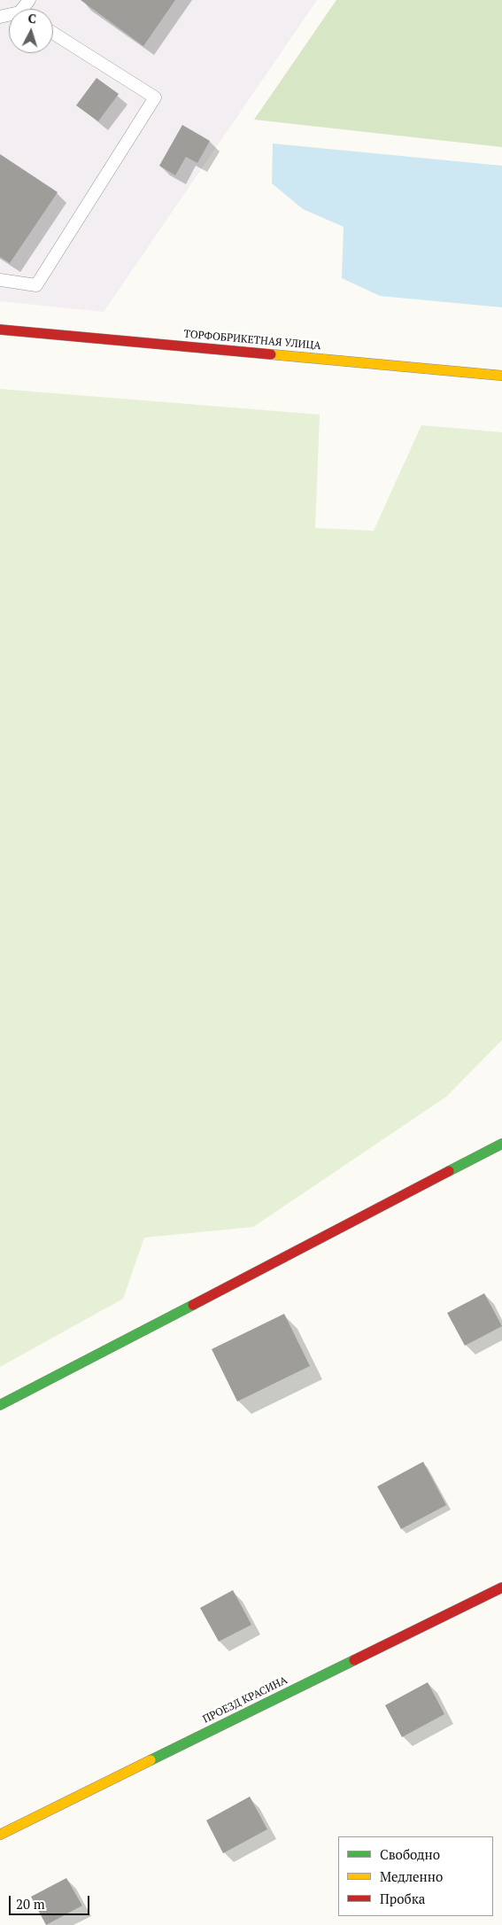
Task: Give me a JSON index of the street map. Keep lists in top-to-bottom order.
{
  "streets": {
    "street": ["ТОРФОБРИКЕТНАЯ УЛИЦА", "ПРОЕЗД КРАСИНА"]
  },
  "legend": ["Свободно", "Медленно", "Пробка"],
  "scale_bar": "20 m",
  "north": "top"
}
